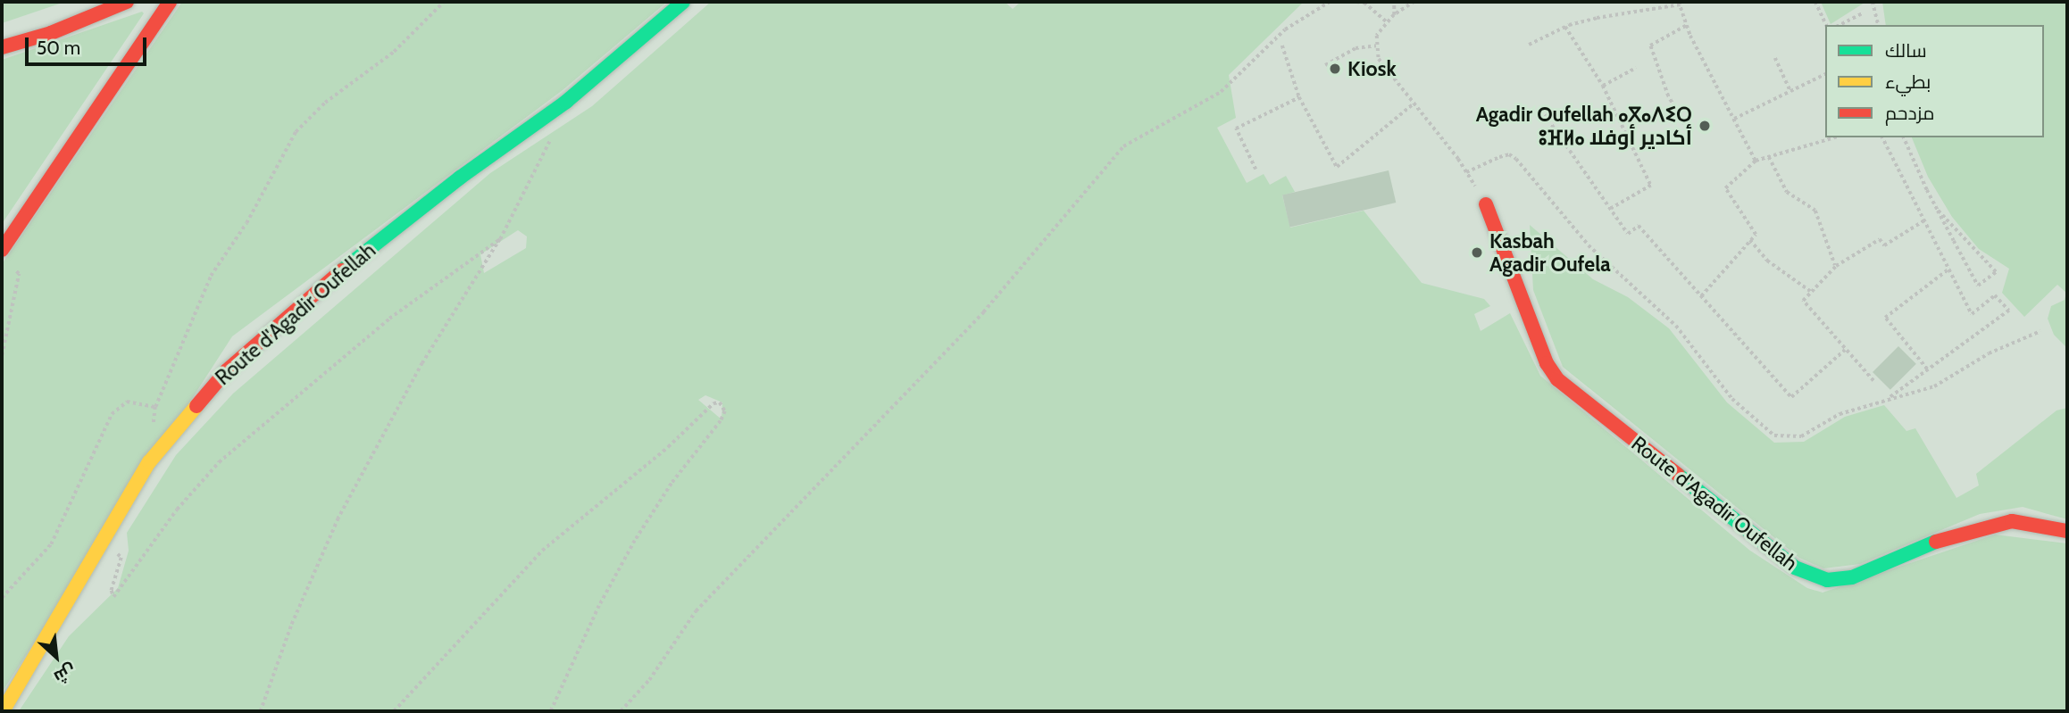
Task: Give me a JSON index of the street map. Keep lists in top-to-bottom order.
{
  "streets": {
    "main road": ["Route d'Agadir Oufellah"]
  },
  "places": ["Kiosk", "Agadir Oufellah ⴰⴳⴰⴷⵉⵔ ⵓⴼⵍⴰ أكادير أوفلا", "Kasbah Agadir Oufela"],
  "legend": ["سالك", "بطيء", "مزدحم"],
  "scale_bar": "50 m",
  "north": "bottom right"
}
